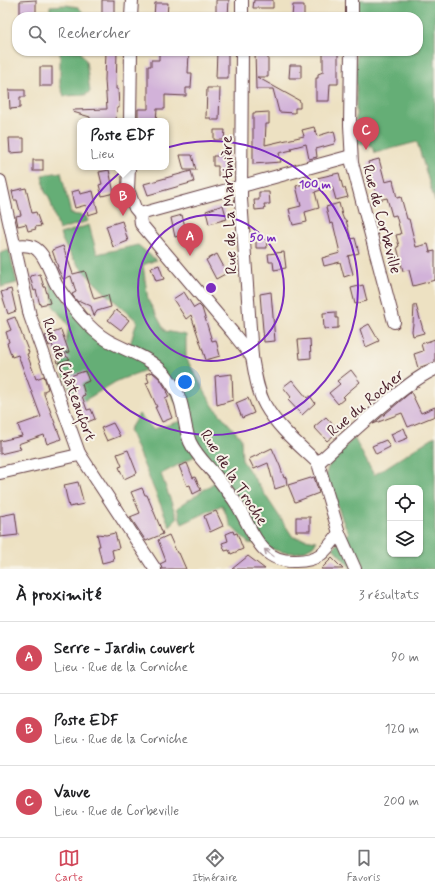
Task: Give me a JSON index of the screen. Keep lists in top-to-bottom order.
{
  "streets": {
    "street": [
      "Rue de La Martinière",
      "Rue de Corbeville",
      "Rue de Châteaufort",
      "Rue du Rocher",
      "Rue de la Troche"
    ]
  },
  "crossings": [
    ["Rue de La Martinière", "Rue du Rocher"],
    ["Rue de Châteaufort", "Rue de la Troche"]
  ],
  "page": {
    "search": "Rechercher",
    "pins": ["C", "B", "A"],
    "popup": ["Poste EDF", "Lieu"],
    "heading": ["À proximité", "3 résultats"],
    "list": [
      {
        "mark": "A",
        "name": "Serre - Jardin couvert",
        "note": "Lieu · Rue de la Corniche",
        "value": "90 m"
      },
      {
        "mark": "B",
        "name": "Poste EDF",
        "note": "Lieu · Rue de la Corniche",
        "value": "120 m"
      },
      {
        "mark": "C",
        "name": "Vauve",
        "note": "Lieu · Rue de Corbeville",
        "value": "200 m"
      }
    ],
    "nav": ["Carte", "Itinéraire", "Favoris"]
  },
  "rings": ["100 m", "50 m"]
}
